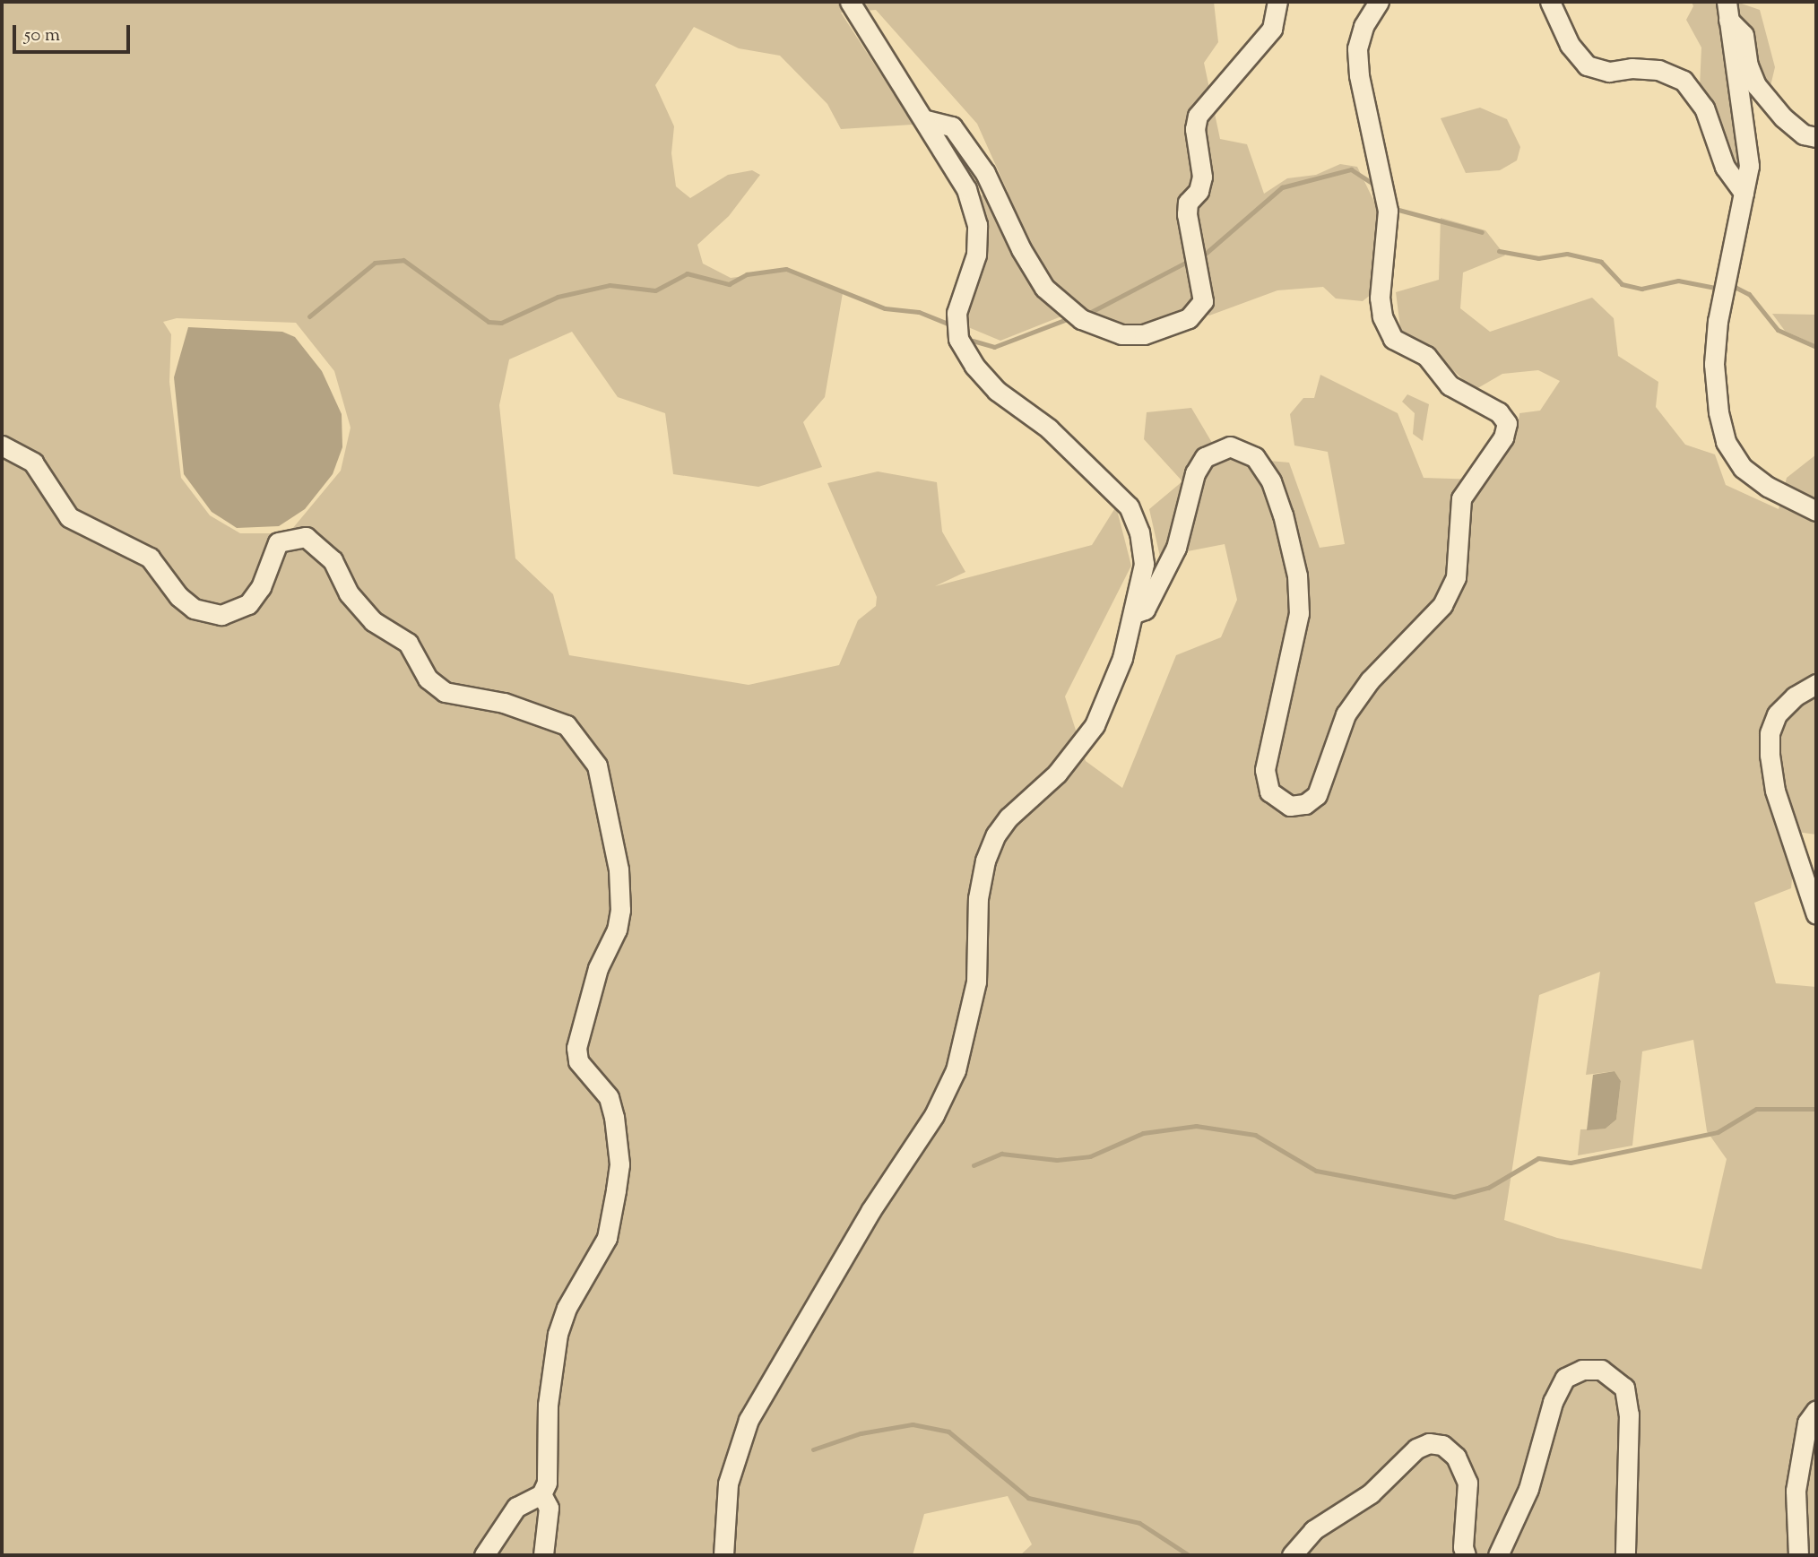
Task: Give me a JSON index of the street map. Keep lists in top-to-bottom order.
{
  "scale_bar": "50 m"
}
